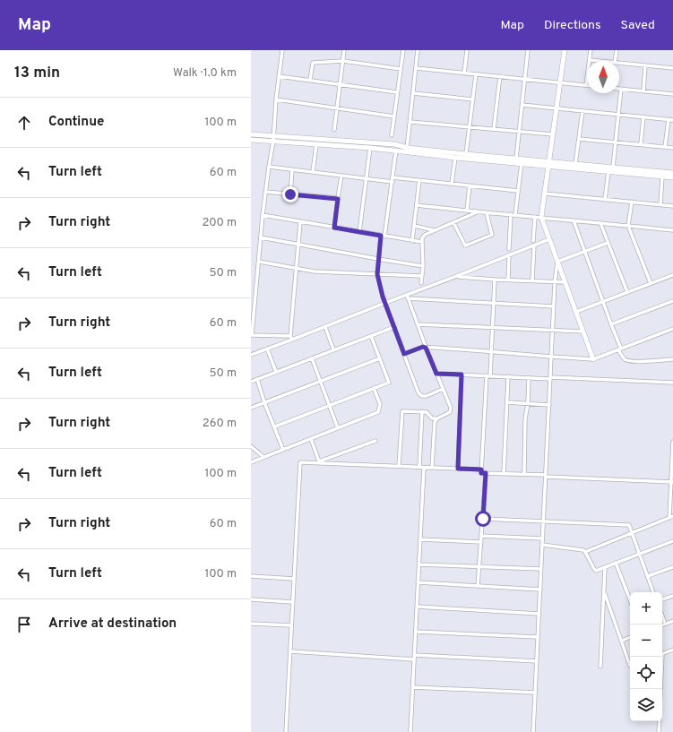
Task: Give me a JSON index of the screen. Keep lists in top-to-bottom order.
{
  "north": "top",
  "page": {
    "header": "Map",
    "nav": ["Map", "Directions", "Saved"],
    "heading": ["13 min", "Walk · 1.0 km"],
    "list": [
      ["Continue", "100 m"],
      ["Turn left", "60 m"],
      ["Turn right", "200 m"],
      ["Turn left", "50 m"],
      ["Turn right", "60 m"],
      ["Turn left", "50 m"],
      ["Turn right", "260 m"],
      ["Turn left", "100 m"],
      ["Turn right", "60 m"],
      ["Turn left", "100 m"],
      "Arrive at destination"
    ],
    "map_buttons": ["+", "−"]
  }
}
